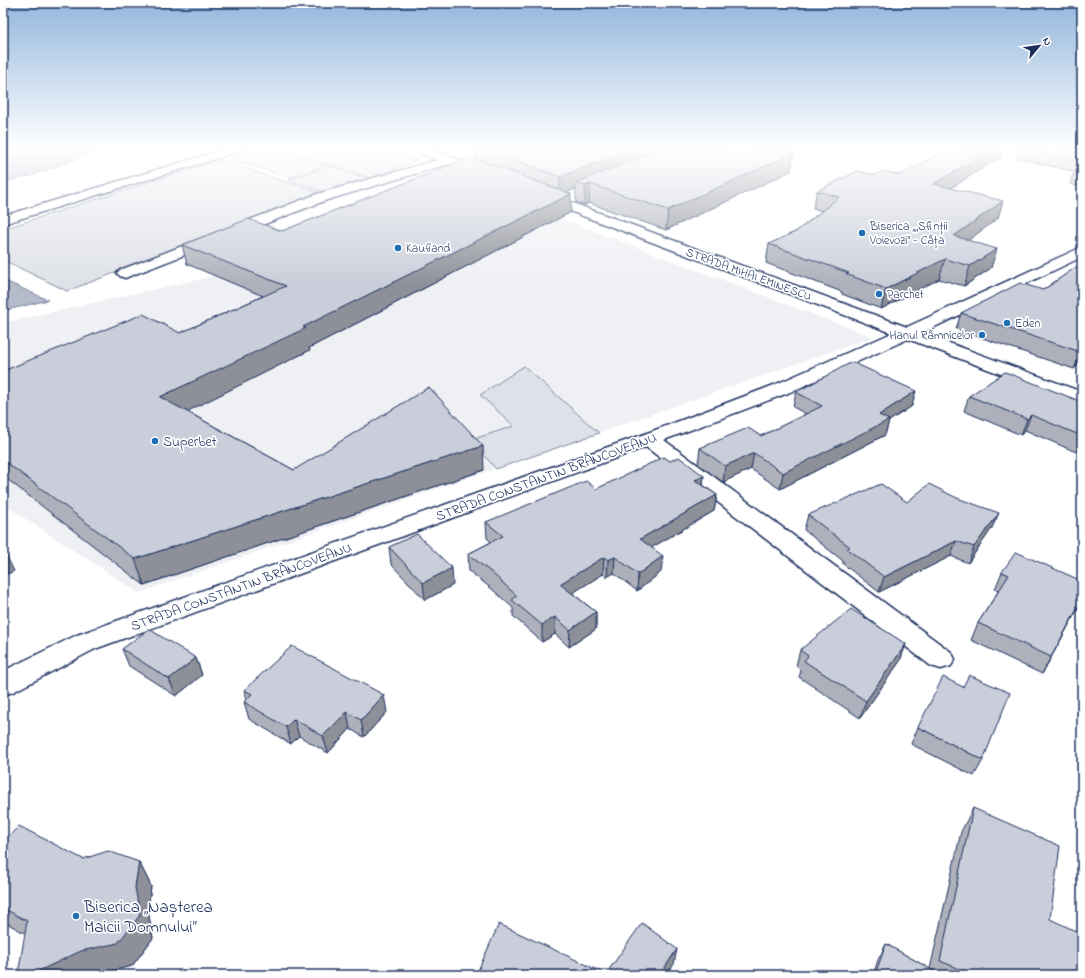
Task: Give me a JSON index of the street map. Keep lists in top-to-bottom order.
{
  "streets": {
    "street": ["STRADA MIHAI EMINESCU", "STRADA CONSTANTIN BRÂNCOVEANU"]
  },
  "crossings": [
    ["STRADA MIHAI EMINESCU", "STRADA CONSTANTIN BRÂNCOVEANU"]
  ],
  "places": [
    "Biserica „„Sfinții Voievozi” - Câța",
    "Kaufland",
    "Parchet",
    "Eden",
    "Hanul Râmnicelor",
    "Superbet",
    "Biserica „Nașterea Maicii Domnului”"
  ],
  "north": "top right"
}
